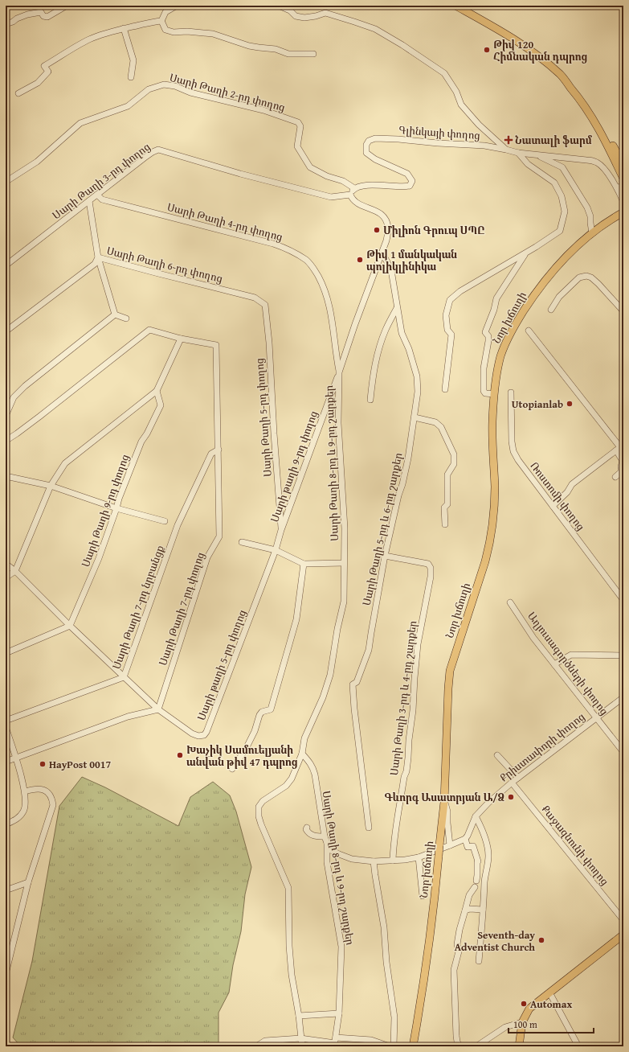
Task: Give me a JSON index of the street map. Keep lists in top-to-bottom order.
{
  "streets": {
    "main road": ["Նոր խճուղի"],
    "street": [
      "Սարի Թաղի 2-րդ փողոց",
      "Գլինկայի փողոց",
      "Սարի Թաղի 3-րդ փողոց",
      "Սարի Թաղի 4-րդ փողոց",
      "Սարի Թաղի 6-րդ փողոց",
      "Սարի Թաղի 5-րդ փողոց",
      "Սարի Թաղի 8-րդ և 9-րդ շարքեր",
      "Սարի թաղի 9-րդ փողոց",
      "Ռոստոմի փողոց",
      "Սարի Թաղի 9-րդ փողոց",
      "Սարի Թաղի 5-րդ և 6-րդ շարքեր",
      "Սարի Թաղի 7-րդ նրբանցք",
      "Սարի Թաղի 7-րդ փողոց",
      "Աղյուսագործների փողոց",
      "Սարի թաղի 5-րդ փողոց",
      "Սարի Թաղի 3-րդ և 4-րդ շարքեր",
      "Քրիստափորի փողոց",
      "Քաջազնունի փողոց"
    ]
  },
  "crossings": [
    ["Սարի Թաղի 2-րդ փողոց", "Գլինկայի փողոց"],
    ["Սարի Թաղի 3-րդ փողոց", "Սարի Թաղի 4-րդ փողոց"],
    ["Սարի Թաղի 3-րդ փողոց", "Սարի Թաղի 8-րդ և 9-րդ շարքեր"],
    ["Սարի Թաղի 4-րդ փողոց", "Սարի Թաղի 8-րդ և 9-րդ շարքեր"],
    ["Սարի Թաղի 4-րդ փողոց", "Սարի թաղի 9-րդ փողոց"],
    ["Սարի Թաղի 6-րդ փողոց", "Սարի Թաղի 5-րդ փողոց"],
    ["Սարի Թաղի 5-րդ փողոց", "Սարի թաղի 9-րդ փողոց"],
    ["Սարի Թաղի 8-րդ և 9-րդ շարքեր", "Սարի թաղի 9-րդ փողոց"],
    ["Սարի Թաղի 8-րդ և 9-րդ շարքեր", "Սարի Թաղի 5-րդ և 6-րդ շարքեր"],
    ["Սարի թաղի 9-րդ փողոց", "Սարի թաղի 5-րդ փողոց"],
    ["Սարի Թաղի 9-րդ փողոց", "Սարի թաղի 5-րդ փողոց"],
    ["Սարի Թաղի 5-րդ և 6-րդ շարքեր", "Սարի Թաղի 3-րդ և 4-րդ շարքեր"],
    ["Սարի Թաղի 7-րդ նրբանցք", "Սարի Թաղի 7-րդ փողոց"],
    ["Սարի Թաղի 7-րդ նրբանցք", "Սարի թաղի 5-րդ փողոց"],
    ["Սարի Թաղի 7-րդ փողոց", "Սարի թաղի 5-րդ փողոց"],
    ["Աղյուսագործների փողոց", "Քրիստափորի փողոց"],
    ["Քրիստափորի փողոց", "Քաջազնունի փողոց"]
  ],
  "places": {
    "other": [
      "Թիվ 120 Հիմնական դպրոց",
      "Միլիոն Գրուպ ՍՊԸ",
      "Թիվ 1 մանկական պոլիկլինիկա",
      "Utopianlab",
      "Խաչիկ Սամուելյանի անվան թիվ 47 դպրոց",
      "HayPost 0017",
      "Գևորգ Ասատրյան Ա/Ձ",
      "Seventh-day Adventist Church",
      "Automax"
    ],
    "health": ["Նատալի ֆարմ"]
  },
  "scale_bar": "100 m"
}
